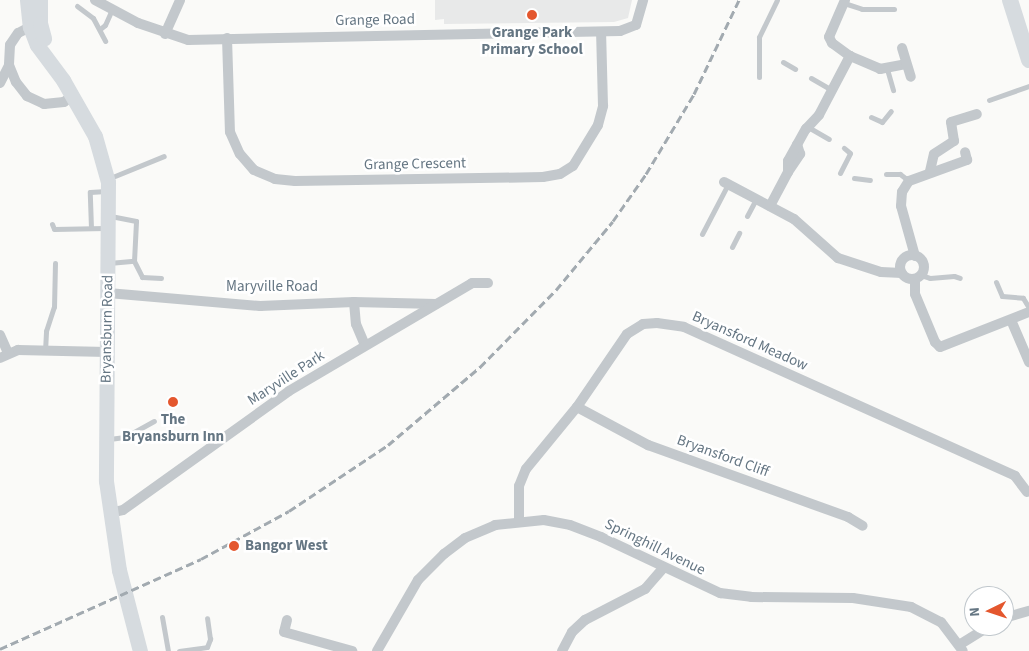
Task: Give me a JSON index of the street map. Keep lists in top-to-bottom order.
{
  "streets": {
    "main road": ["Bryansburn Road"],
    "street": [
      "Grange Road",
      "Grange Crescent",
      "Maryville Road",
      "Bryansford Meadow",
      "Maryville Park",
      "Bryansford Cliff",
      "Springhill Avenue"
    ]
  },
  "crossings": [
    ["Grange Road", "Grange Crescent"],
    ["Maryville Road", "Bryansburn Road"],
    ["Maryville Road", "Maryville Park"],
    ["Bryansburn Road", "Maryville Park"],
    ["Bryansford Meadow", "Bryansford Cliff"],
    ["Bryansford Meadow", "Springhill Avenue"]
  ],
  "places": ["Grange Park Primary School", "The Bryansburn Inn", "Bangor West"],
  "north": "left"
}
